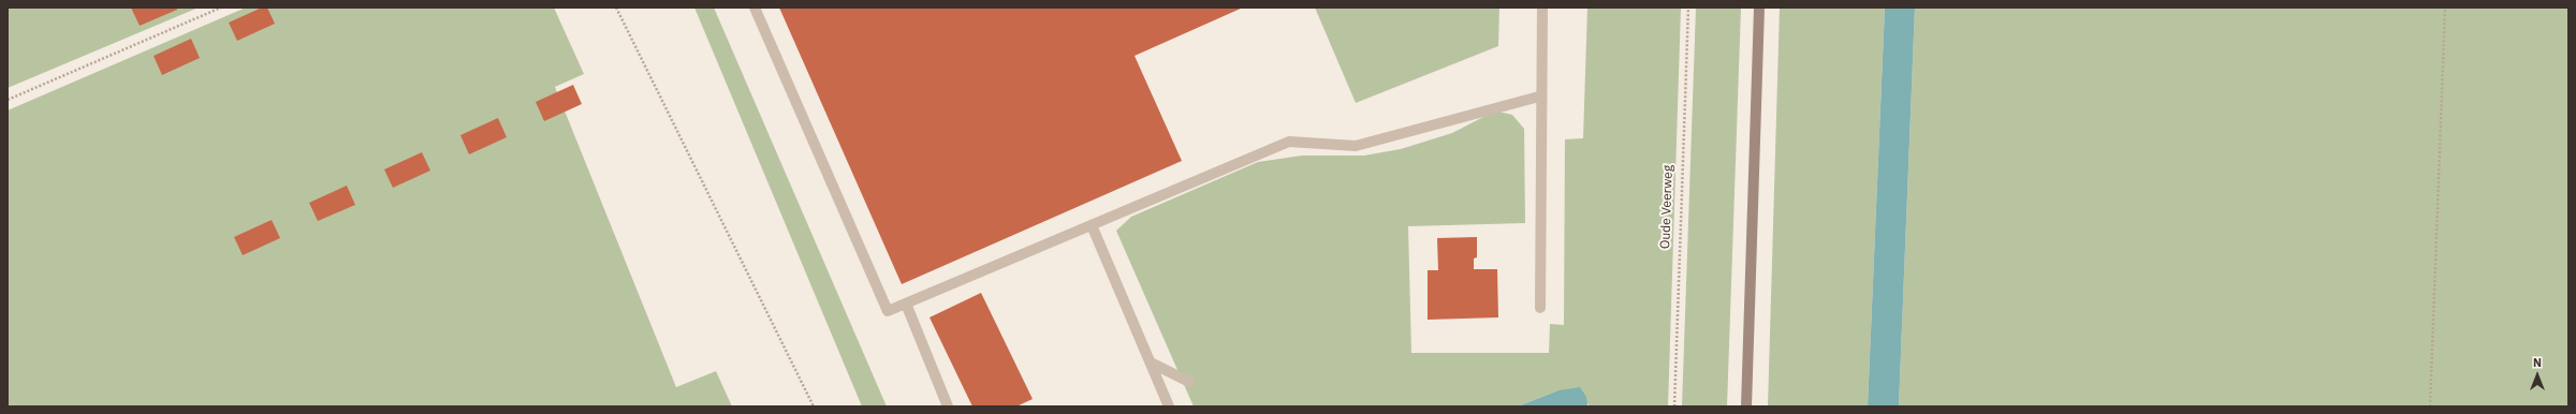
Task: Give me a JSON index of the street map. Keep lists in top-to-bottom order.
{
  "streets": {
    "path": ["Oude Veerweg"]
  },
  "north": "top"
}
